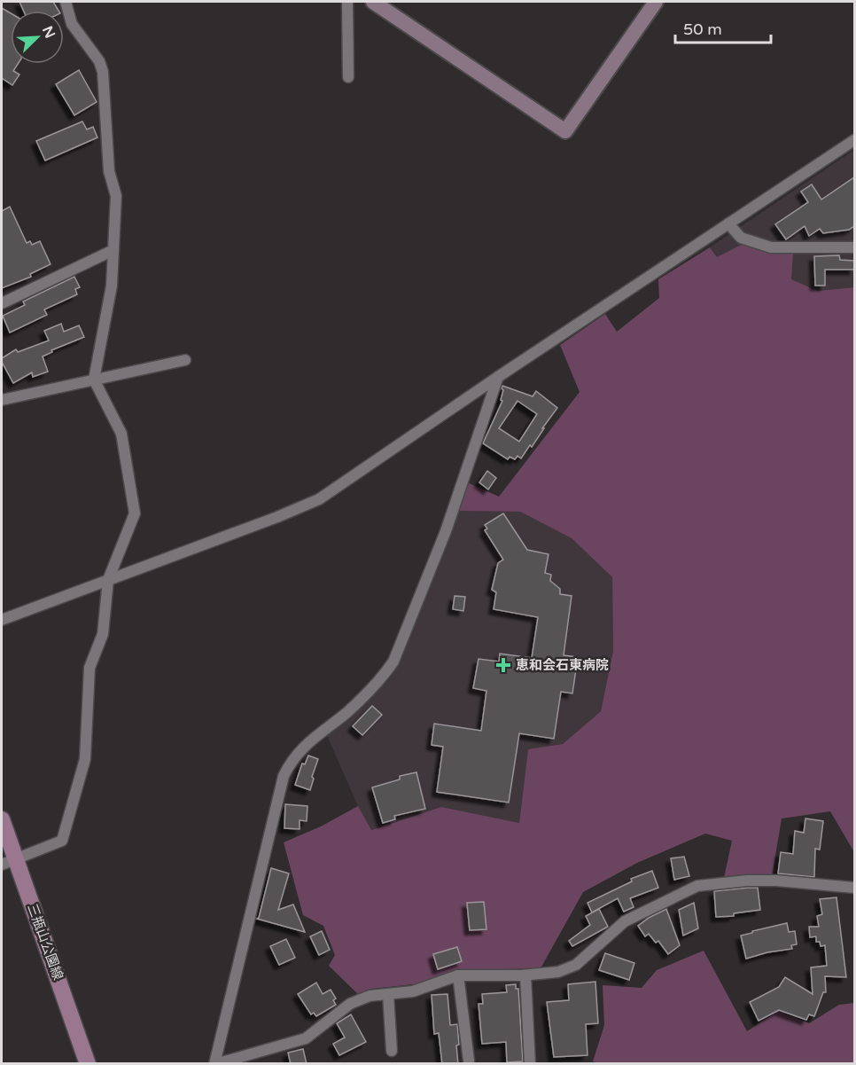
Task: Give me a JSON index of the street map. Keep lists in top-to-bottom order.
{
  "streets": {
    "main road": ["三瓶山公園線"]
  },
  "places": {
    "health": ["恵和会石東病院"]
  },
  "scale_bar": "50 m",
  "north": "top right"
}
